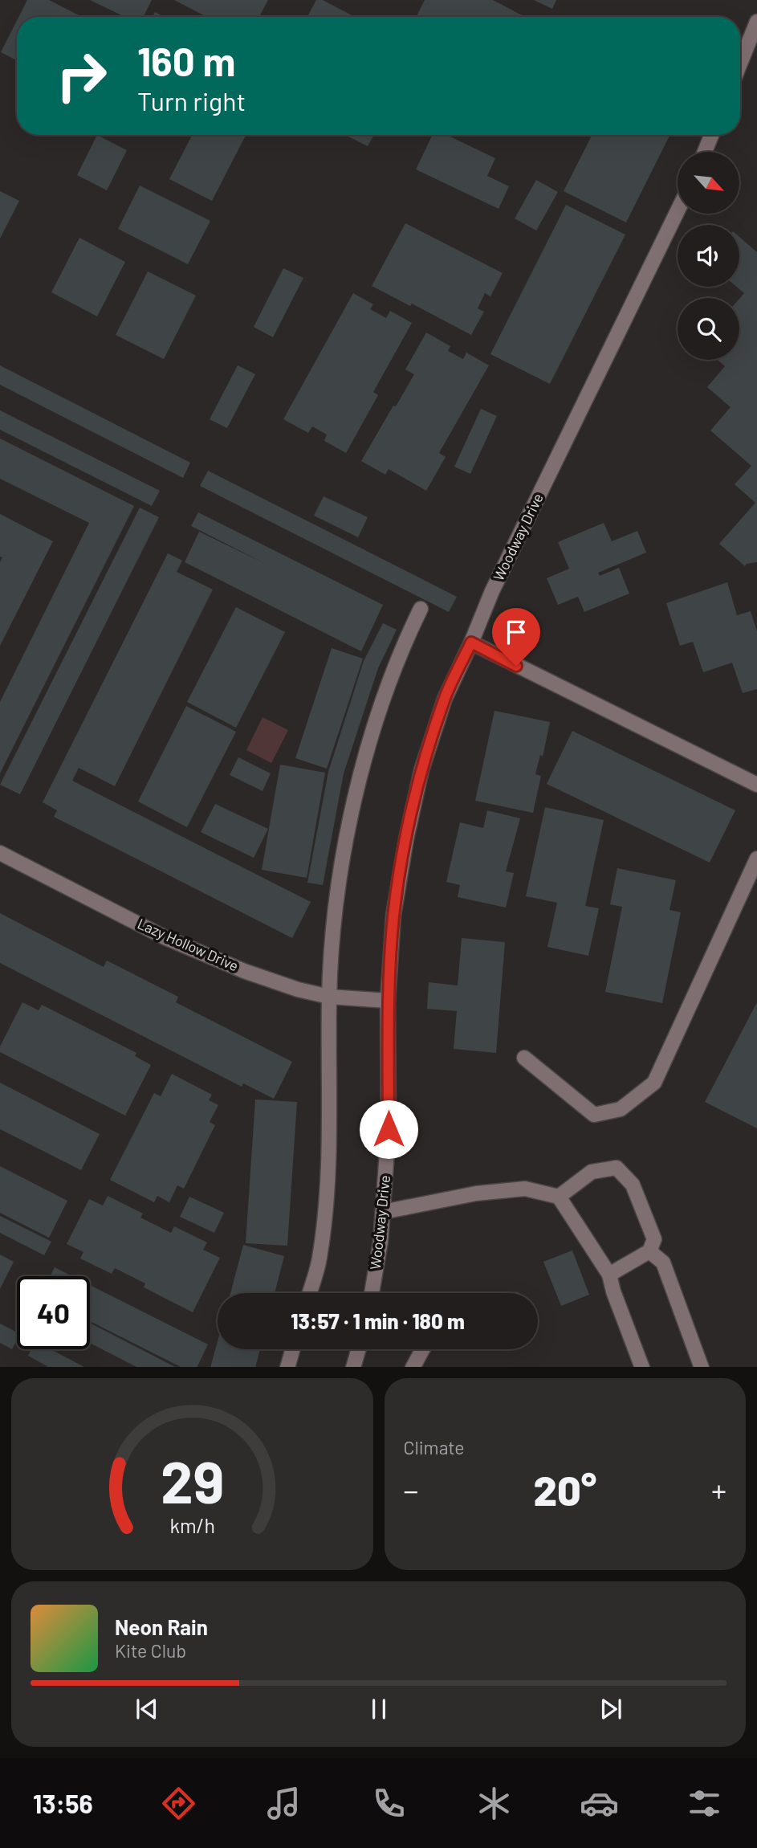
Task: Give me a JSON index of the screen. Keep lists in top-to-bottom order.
{
  "streets": {
    "street": ["Woodway Drive", "Lazy Hollow Drive"]
  },
  "crossings": [
    ["Woodway Drive", "Lazy Hollow Drive"]
  ],
  "north": "bottom right",
  "page": {
    "turn": ["160 m", "Turn right"],
    "limit": "40",
    "trip": "13:57 · 1 min · 180 m",
    "tile": "Climate",
    "heat": ["−", "20°", "+"],
    "song": ["Neon Rain", "Kite Club"],
    "tabs": "13:56",
    "gauge": ["29", "km/h"]
  }
}
